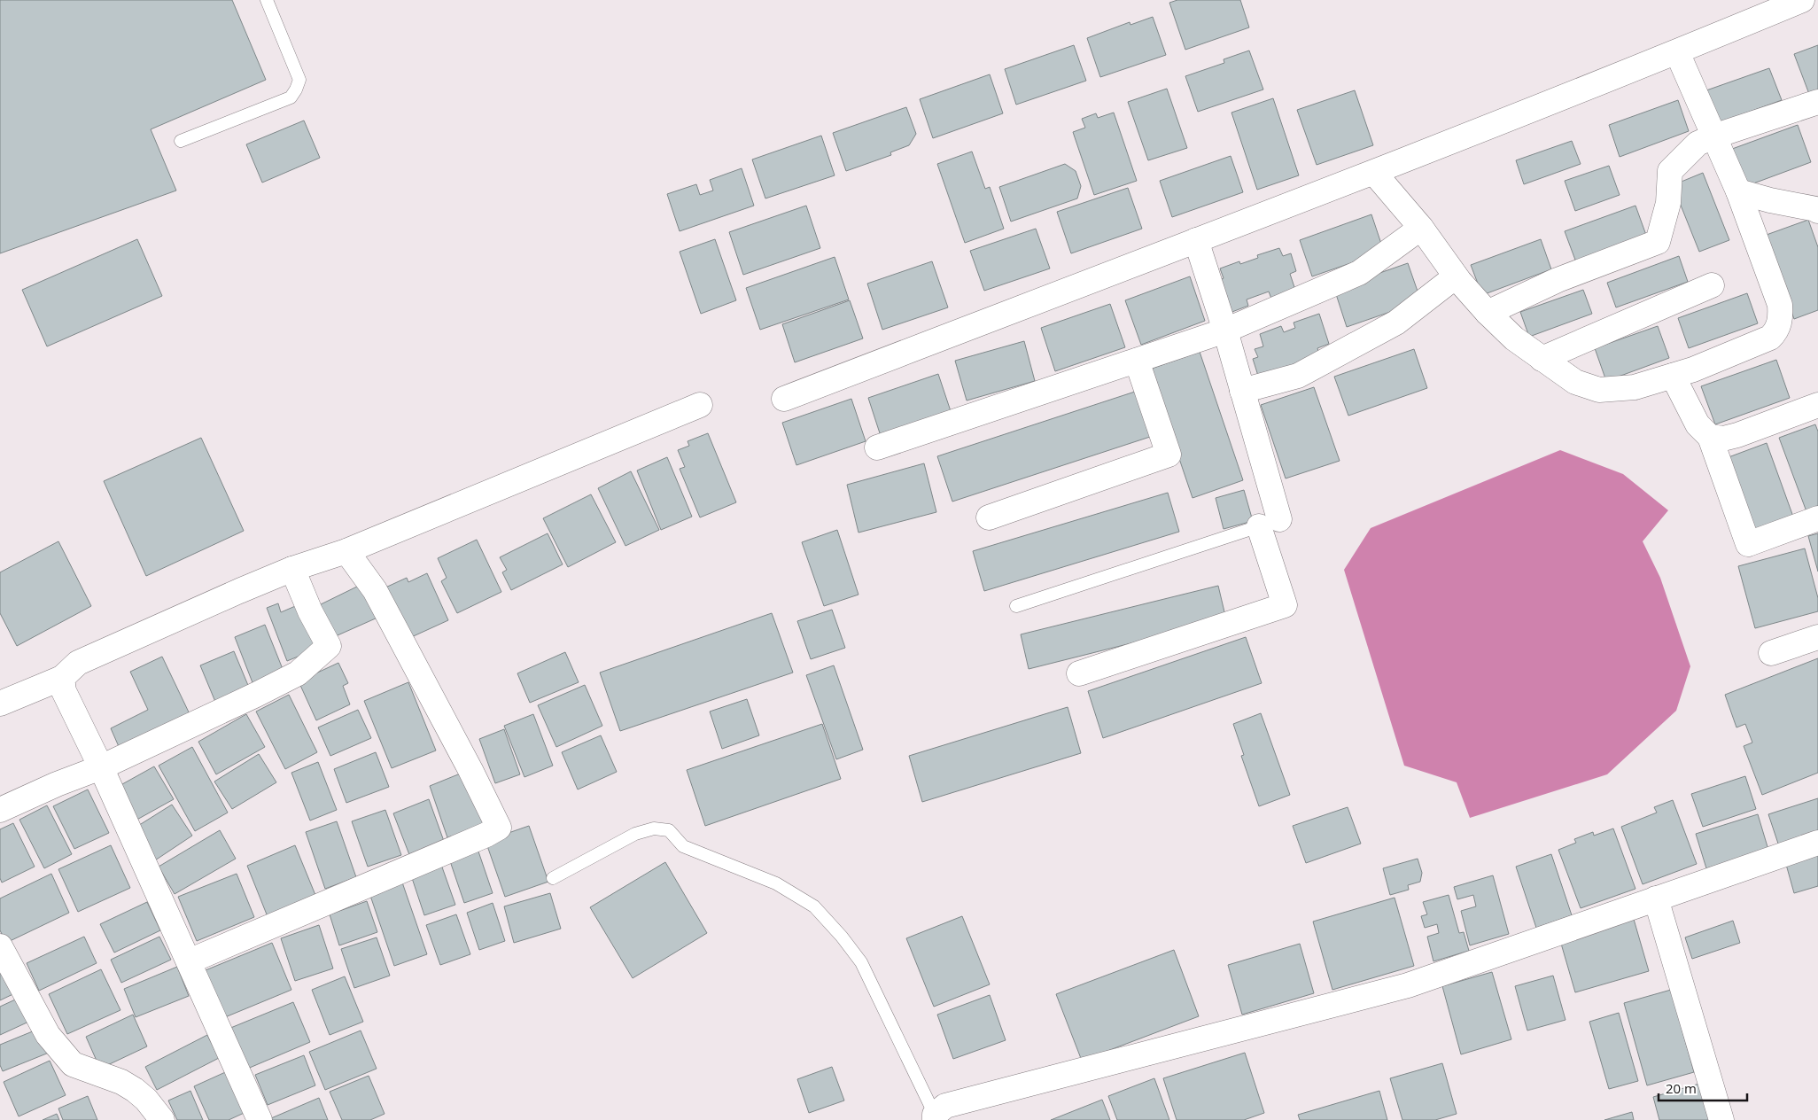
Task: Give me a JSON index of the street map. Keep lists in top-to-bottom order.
{
  "scale_bar": "20 m"
}
